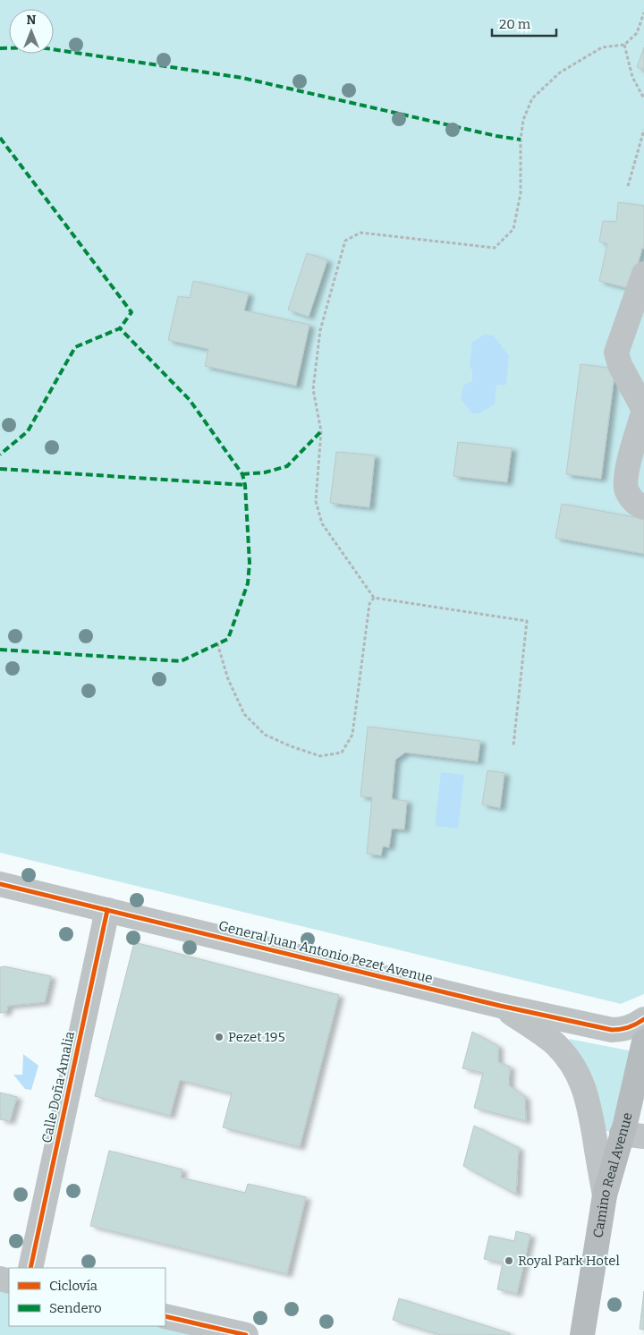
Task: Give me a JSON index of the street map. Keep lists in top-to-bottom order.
{
  "streets": {
    "main road": ["Camino Real Avenue"],
    "street": ["General Juan Antonio Pezet Avenue", "Calle Doña Amalia"]
  },
  "crossings": [
    ["General Juan Antonio Pezet Avenue", "Calle Doña Amalia"],
    ["General Juan Antonio Pezet Avenue", "Camino Real Avenue"]
  ],
  "places": ["Pezet 195", "Royal Park Hotel"],
  "legend": ["Ciclovía", "Sendero"],
  "scale_bar": "20 m",
  "north": "top"
}
